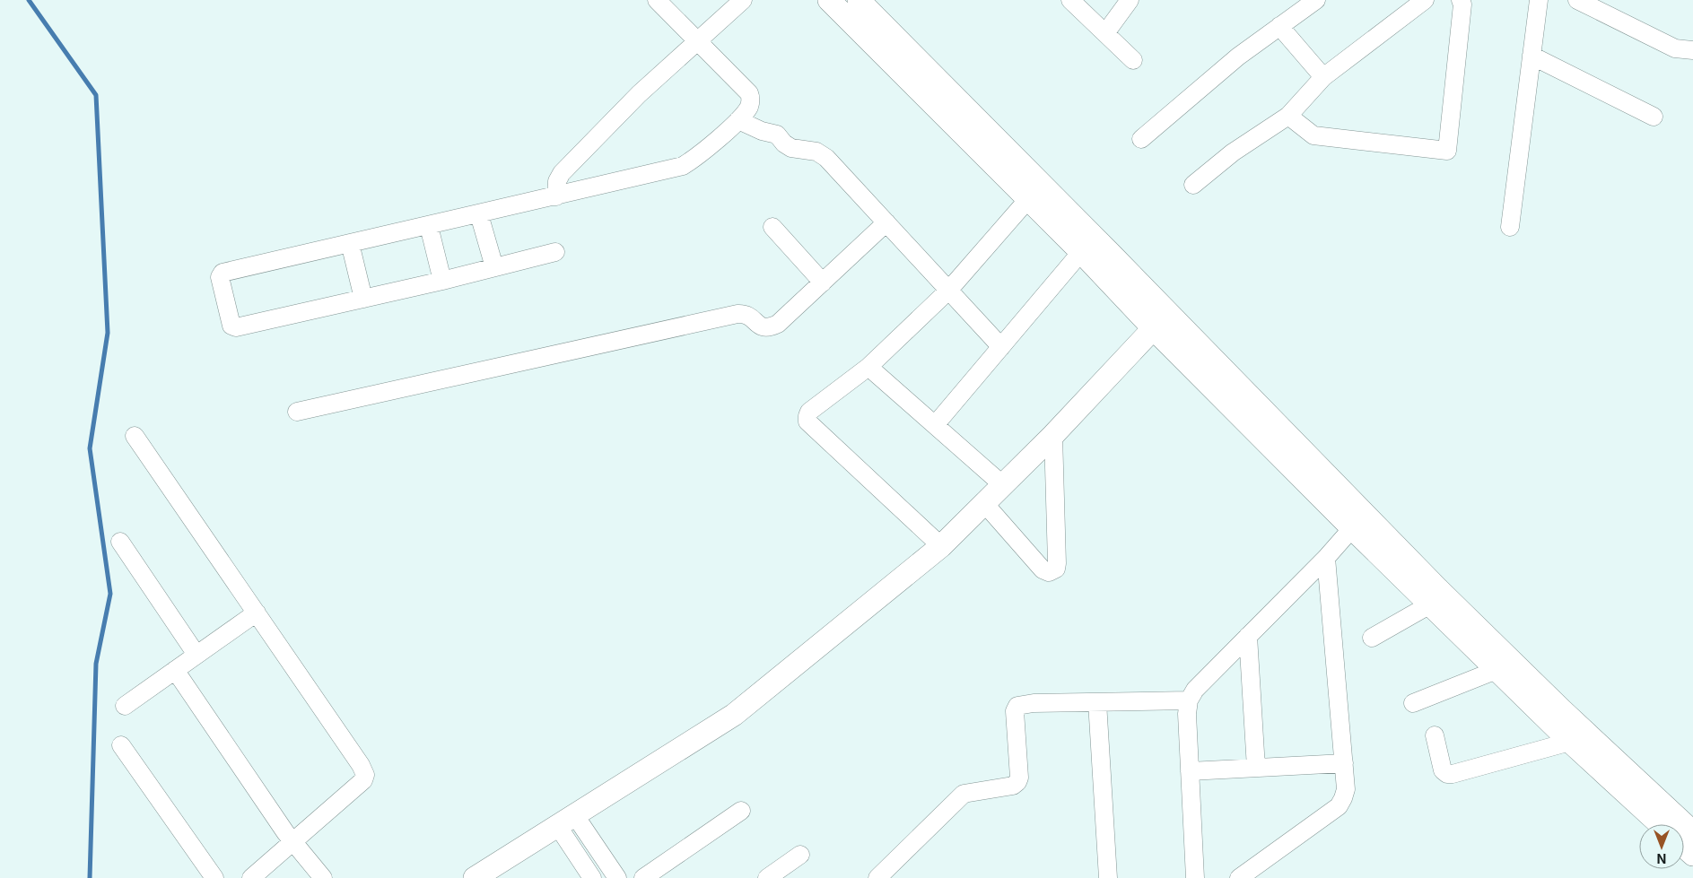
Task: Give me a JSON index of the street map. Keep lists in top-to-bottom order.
{
  "north": "bottom"
}
